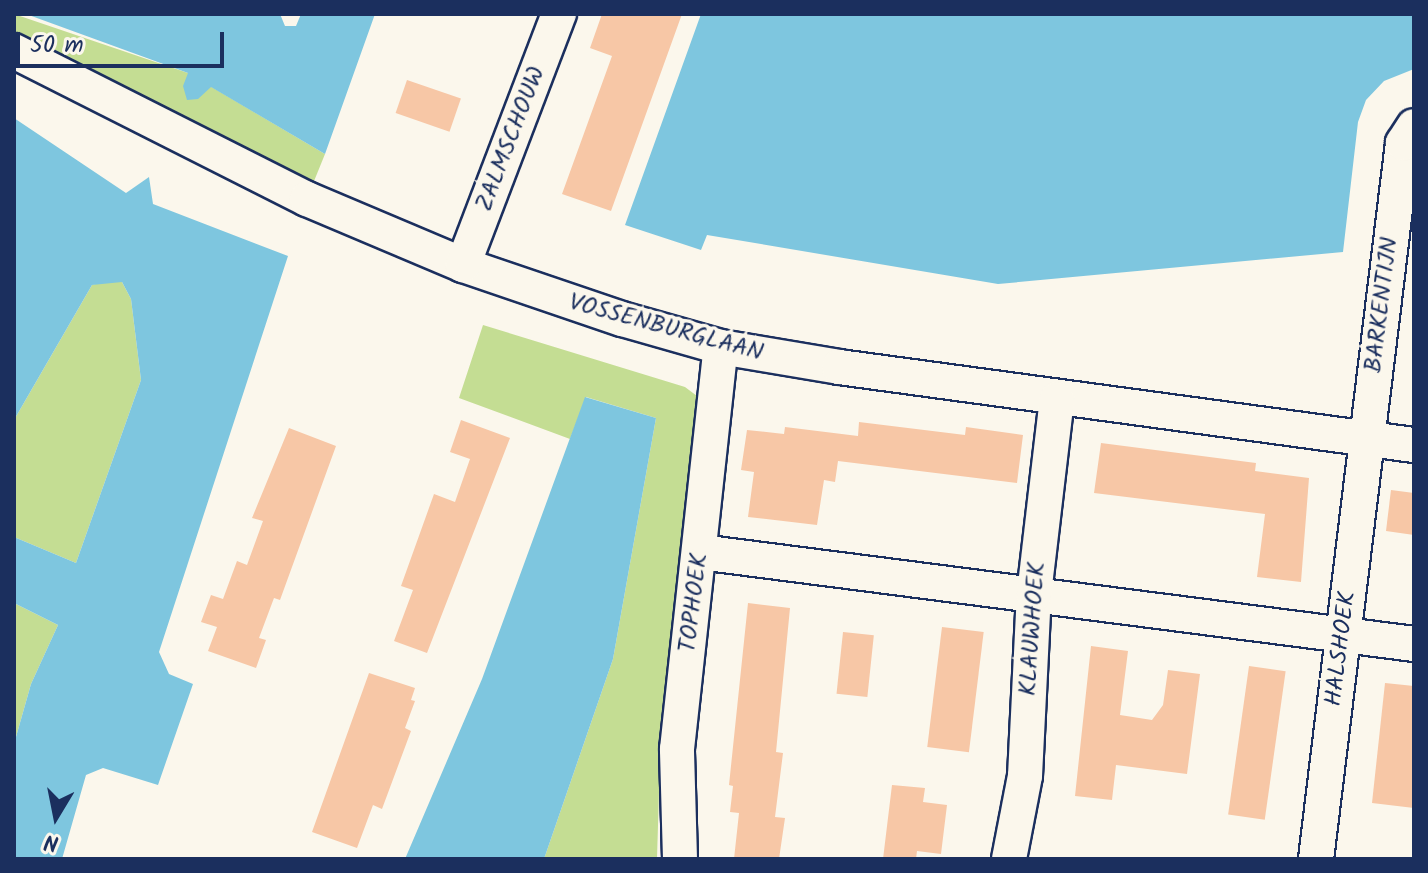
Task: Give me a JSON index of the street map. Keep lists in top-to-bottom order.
{
  "streets": {
    "street": [
      "ZALMSCHOUW",
      "BARKENTIJN",
      "VOSSENBURGLAAN",
      "TOPHOEK",
      "KLAUWHOEK",
      "HALSHOEK"
    ]
  },
  "crossings": [
    ["ZALMSCHOUW", "VOSSENBURGLAAN"],
    ["BARKENTIJN", "VOSSENBURGLAAN"],
    ["BARKENTIJN", "HALSHOEK"],
    ["VOSSENBURGLAAN", "TOPHOEK"],
    ["VOSSENBURGLAAN", "KLAUWHOEK"],
    ["VOSSENBURGLAAN", "HALSHOEK"]
  ],
  "scale_bar": "50 m",
  "north": "bottom"
}
